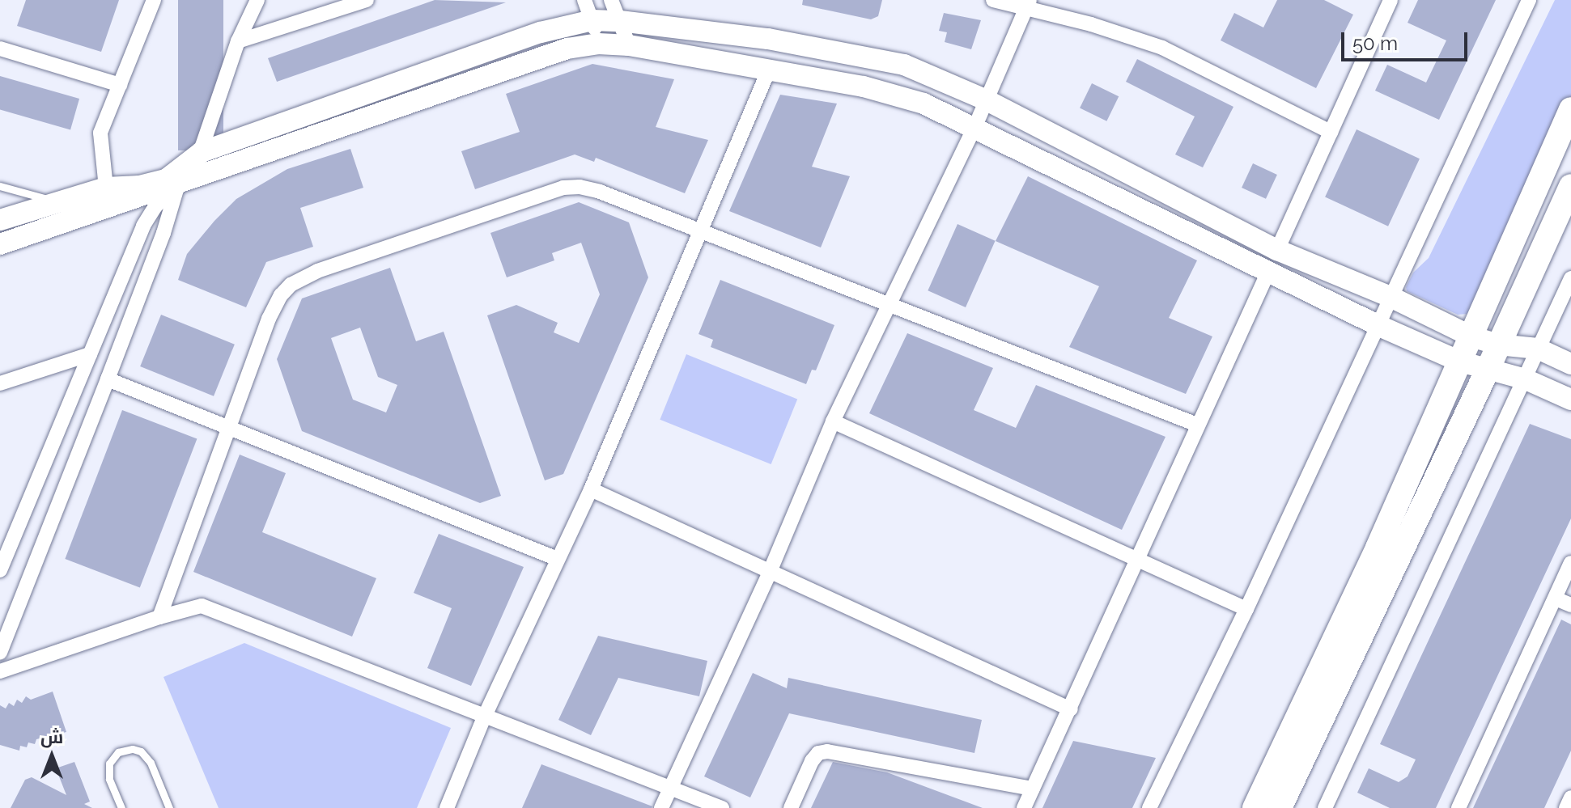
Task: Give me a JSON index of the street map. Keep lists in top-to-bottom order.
{
  "scale_bar": "50 m",
  "north": "top"
}
